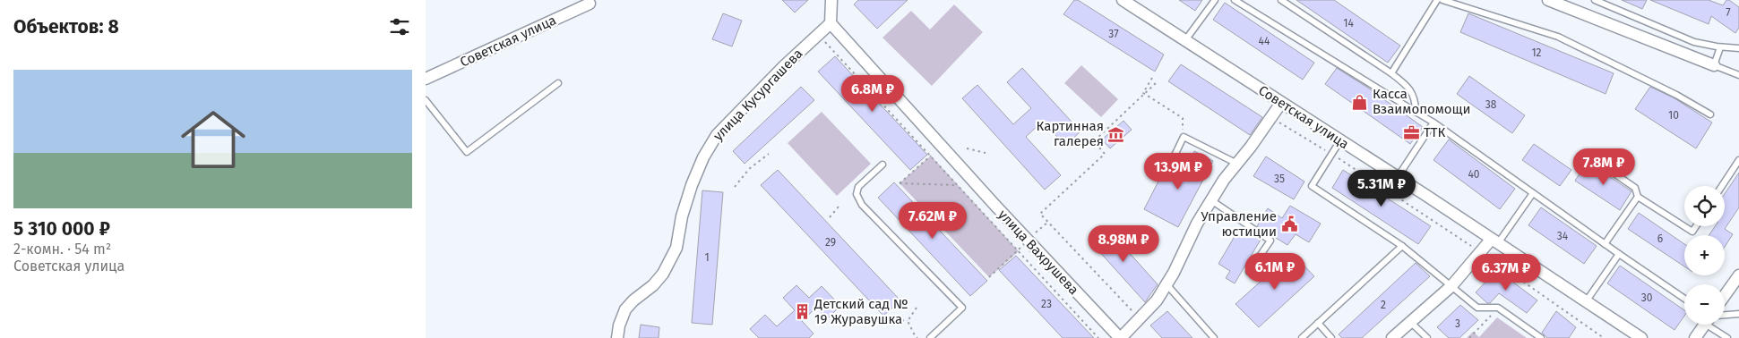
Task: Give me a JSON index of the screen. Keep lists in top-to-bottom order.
{
  "streets": {
    "street": ["Советская улица", "улица Кусургашева", "улица Вахрушева"]
  },
  "crossings": [
    ["улица Кусургашева", "улица Вахрушева"]
  ],
  "places": {
    "shop": ["Касса Взаимопомощи"],
    "office": ["ТТК"],
    "museum": ["Картинная галерея"],
    "public building": ["Управление юстиции"],
    "building": ["Детский сад № 19 Журавушка"]
  },
  "house_numbers": [
    "7",
    "14",
    "37",
    "44",
    "12",
    "38",
    "10",
    "40",
    "35",
    "34",
    "6",
    "29",
    "1",
    "30",
    "23",
    "2",
    "3"
  ],
  "page": {
    "heading": "Объектов: 8",
    "list": [
      {
        "name": "5 310 000 ₽",
        "note": "2-комн. · 54 m² · Советская улица"
      }
    ],
    "price": [
      "6.8M ₽",
      "7.8M ₽",
      "13.9M ₽",
      "5.31M ₽",
      "7.62M ₽",
      "8.98M ₽",
      "6.1M ₽",
      "6.37M ₽"
    ],
    "map_buttons": ["+", "−"]
  }
}
